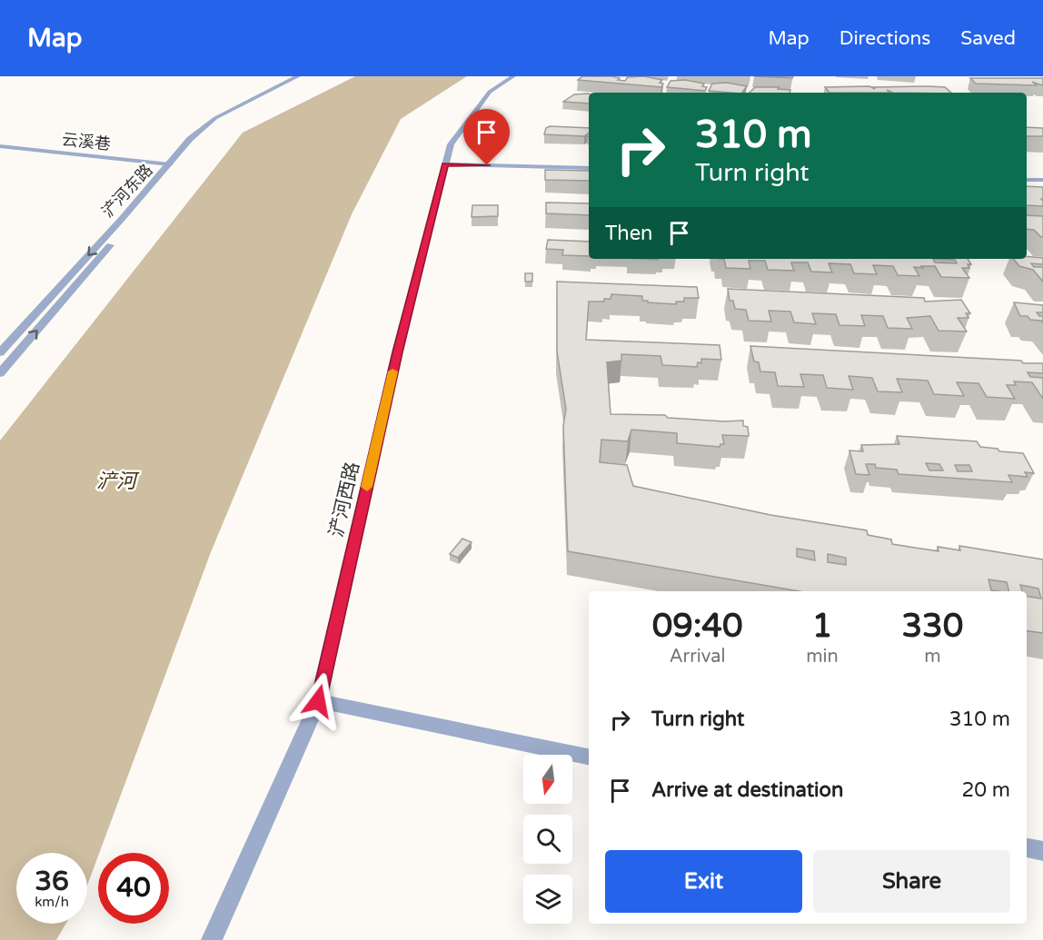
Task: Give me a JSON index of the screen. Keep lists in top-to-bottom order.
{
  "streets": {
    "street": ["云溪巷", "浐河东路", "浐河西路"]
  },
  "crossings": [
    ["云溪巷", "浐河东路"]
  ],
  "water": ["浐河"],
  "north": "bottom",
  "page": {
    "header": "Map",
    "nav": ["Map", "Directions", "Saved"],
    "turn": ["310 m", "Turn right"],
    "then": "Then",
    "eta": [
      "09:40",
      "Arrival",
      "1",
      "min",
      "330",
      "m"
    ],
    "list": [
      {
        "name": "Turn right",
        "value": "310 m"
      },
      {
        "name": "Arrive at destination",
        "value": "20 m"
      }
    ],
    "buttons": ["Exit", "Share"],
    "speed": "36 km/h",
    "limit": "40"
  }
}
